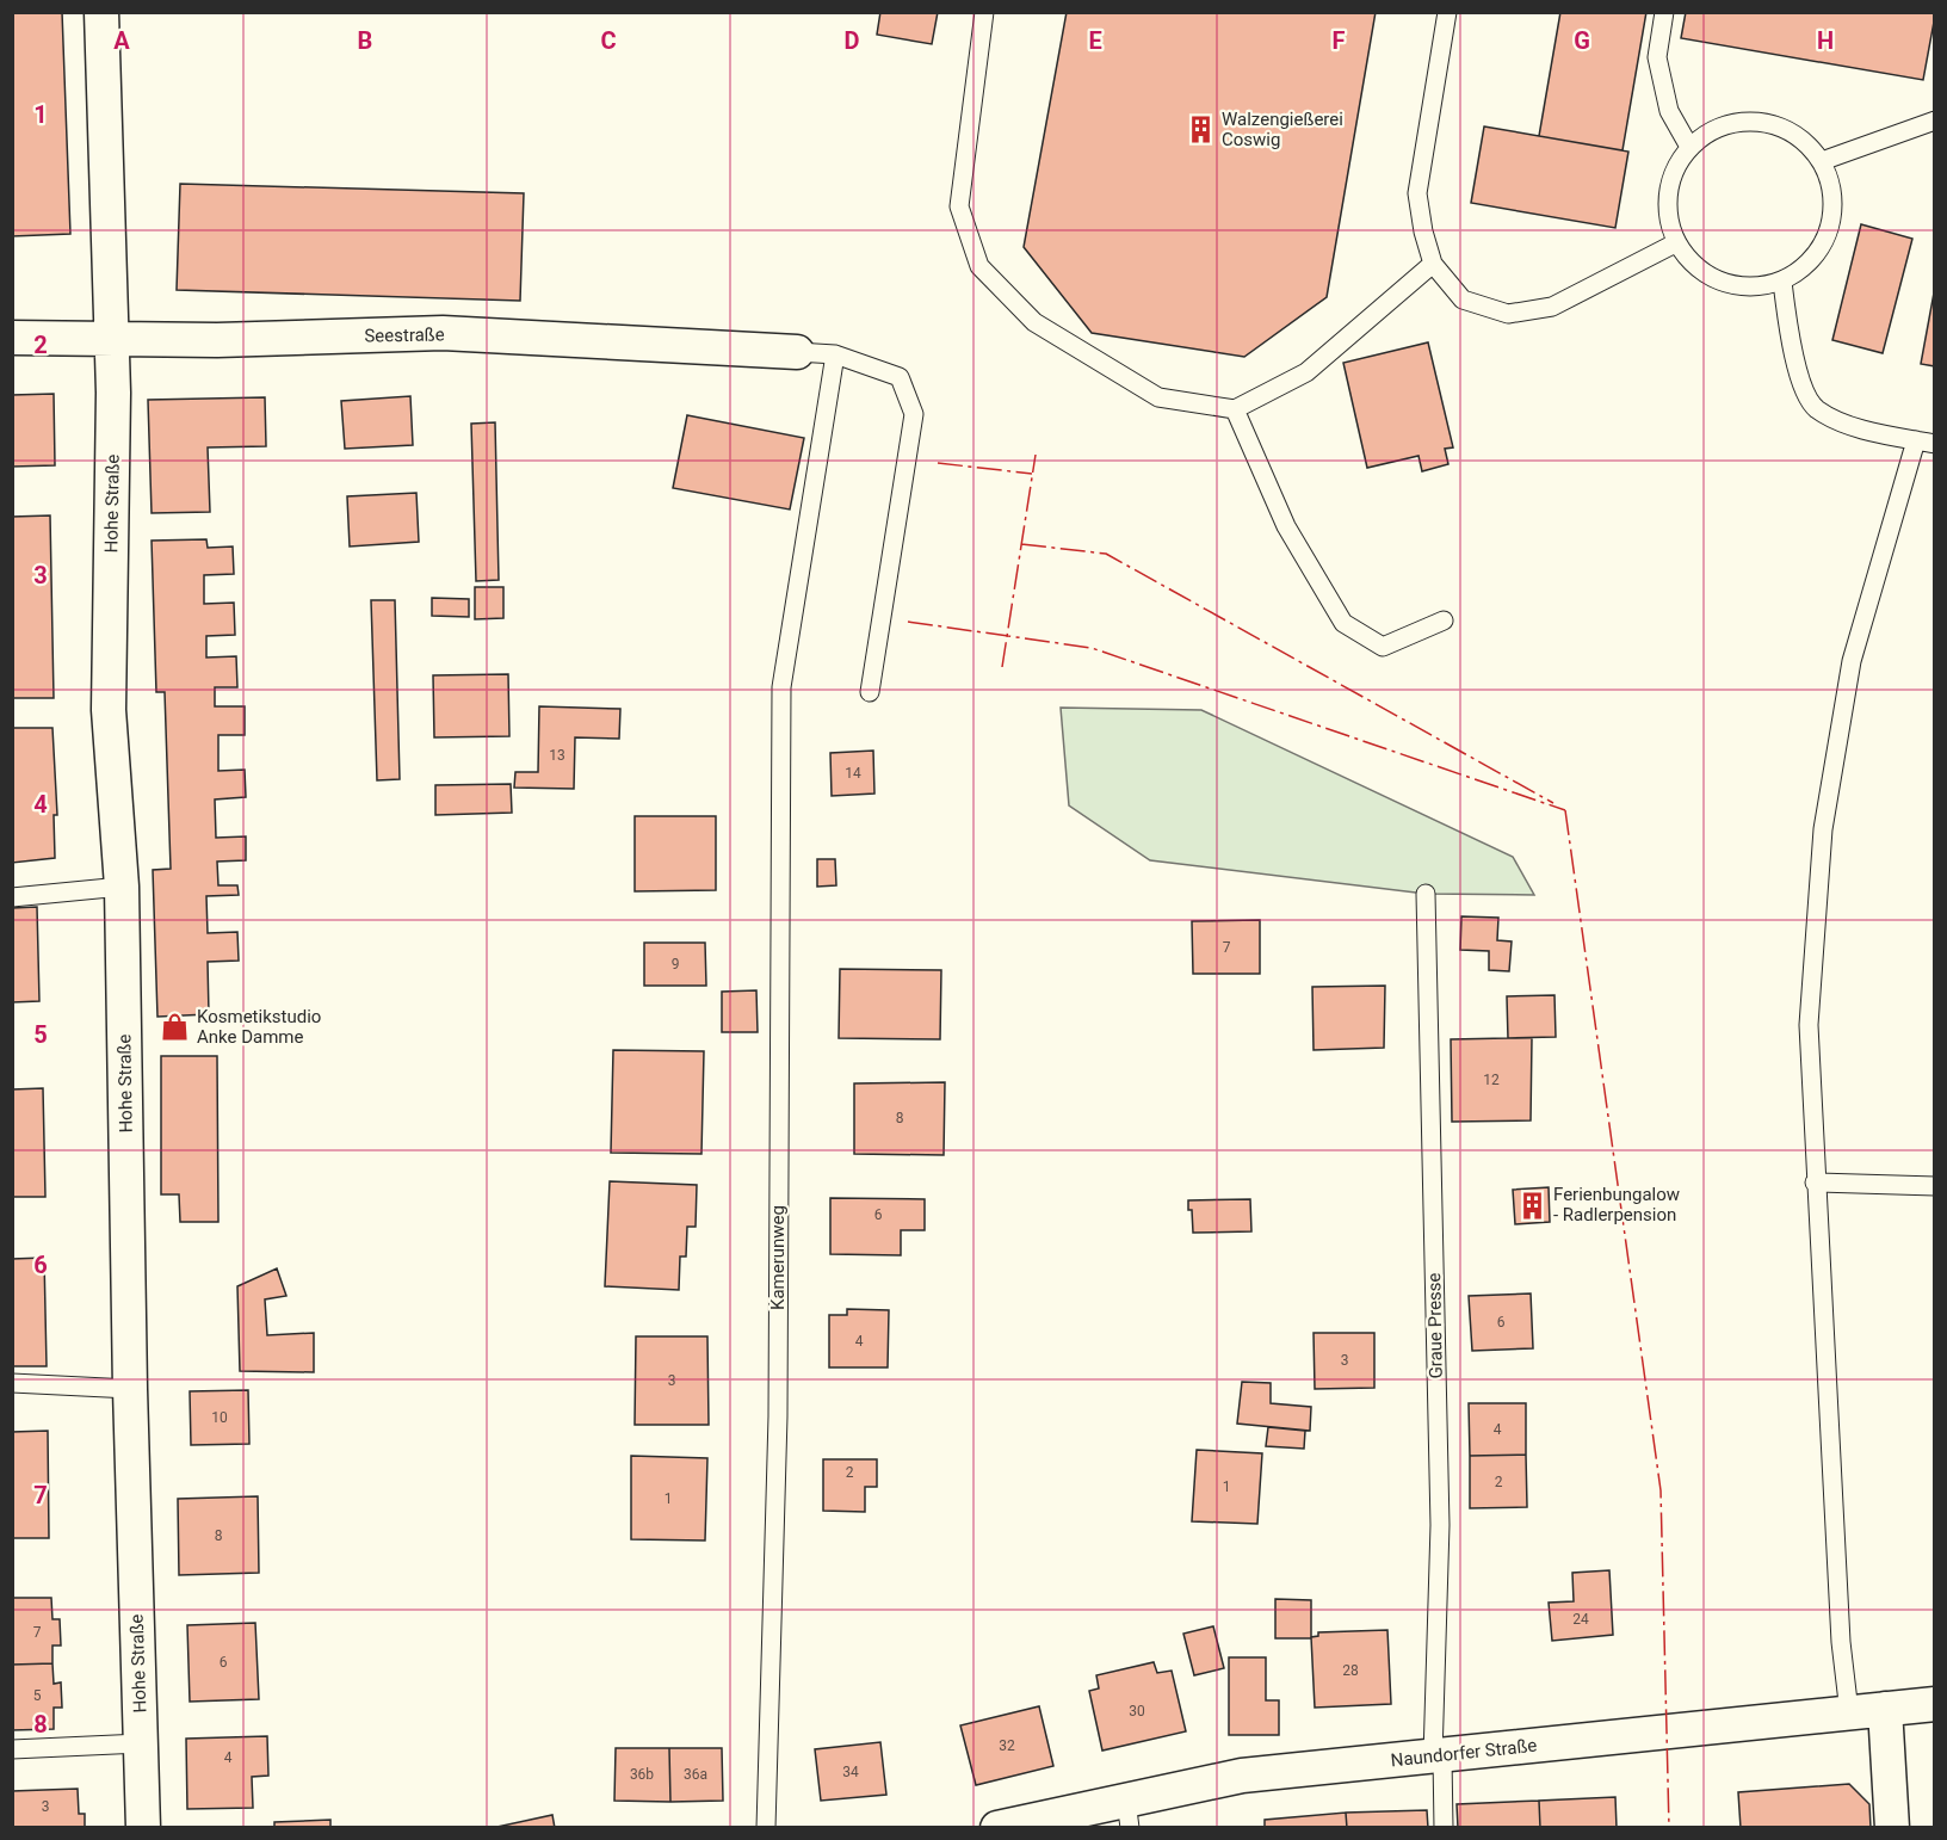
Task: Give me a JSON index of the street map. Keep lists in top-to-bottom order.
{
  "streets": {
    "street": ["Seestraße", "Hohe Straße", "Naundorfer Straße"],
    "lane": ["Kamerunweg", "Graue Presse"]
  },
  "crossings": [
    ["Seestraße", "Hohe Straße"],
    ["Graue Presse", "Naundorfer Straße"]
  ],
  "places": {
    "building": ["Walzengießerei Coswig", "Ferienbungalow - Radlerpension"],
    "shop": ["Kosmetikstudio Anke Damme"]
  },
  "house_numbers": [
    "13",
    "14",
    "7",
    "9",
    "12",
    "8",
    "6",
    "6",
    "4",
    "3",
    "3",
    "10",
    "4",
    "2",
    "2",
    "1",
    "1",
    "8",
    "24",
    "7",
    "6",
    "28",
    "5",
    "30",
    "32",
    "4",
    "34",
    "36b",
    "36a",
    "3"
  ],
  "grid": {
    "columns": [
      "A",
      "B",
      "C",
      "D",
      "E",
      "F",
      "G",
      "H"
    ],
    "rows": [
      "1",
      "2",
      "3",
      "4",
      "5",
      "6",
      "7",
      "8"
    ]
  }
}
